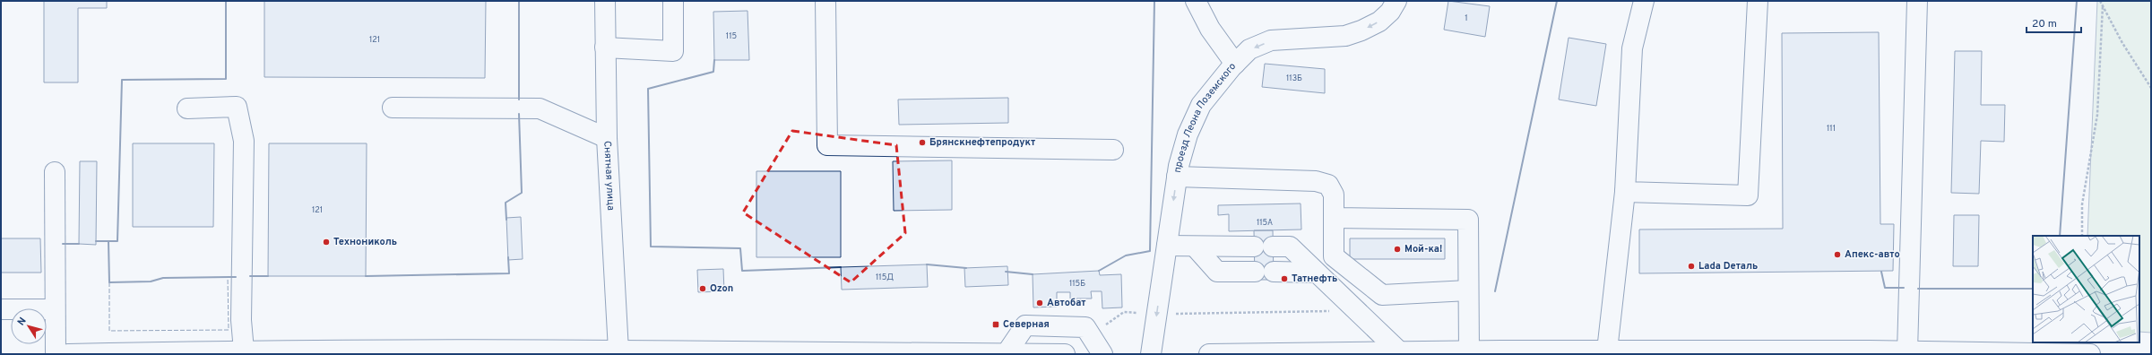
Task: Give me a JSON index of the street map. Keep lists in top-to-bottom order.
{
  "streets": {
    "main road": ["проезд Леона Поземского", "Снятная улица"]
  },
  "one_way": ["проезд Леона Поземского"],
  "places": {
    "other": [
      "Брянскнефтепродукт",
      "Технониколь",
      "Мой-ка!",
      "Апекс-авто",
      "Lada Dеталь",
      "Татнефть",
      "Ozon",
      "Автобат"
    ],
    "transit": ["Северная"]
  },
  "house_numbers": [
    "1",
    "115",
    "121",
    "113Б",
    "111",
    "121",
    "115А",
    "115Д",
    "115Б"
  ],
  "scale_bar": "20 m",
  "north": "top left"
}
